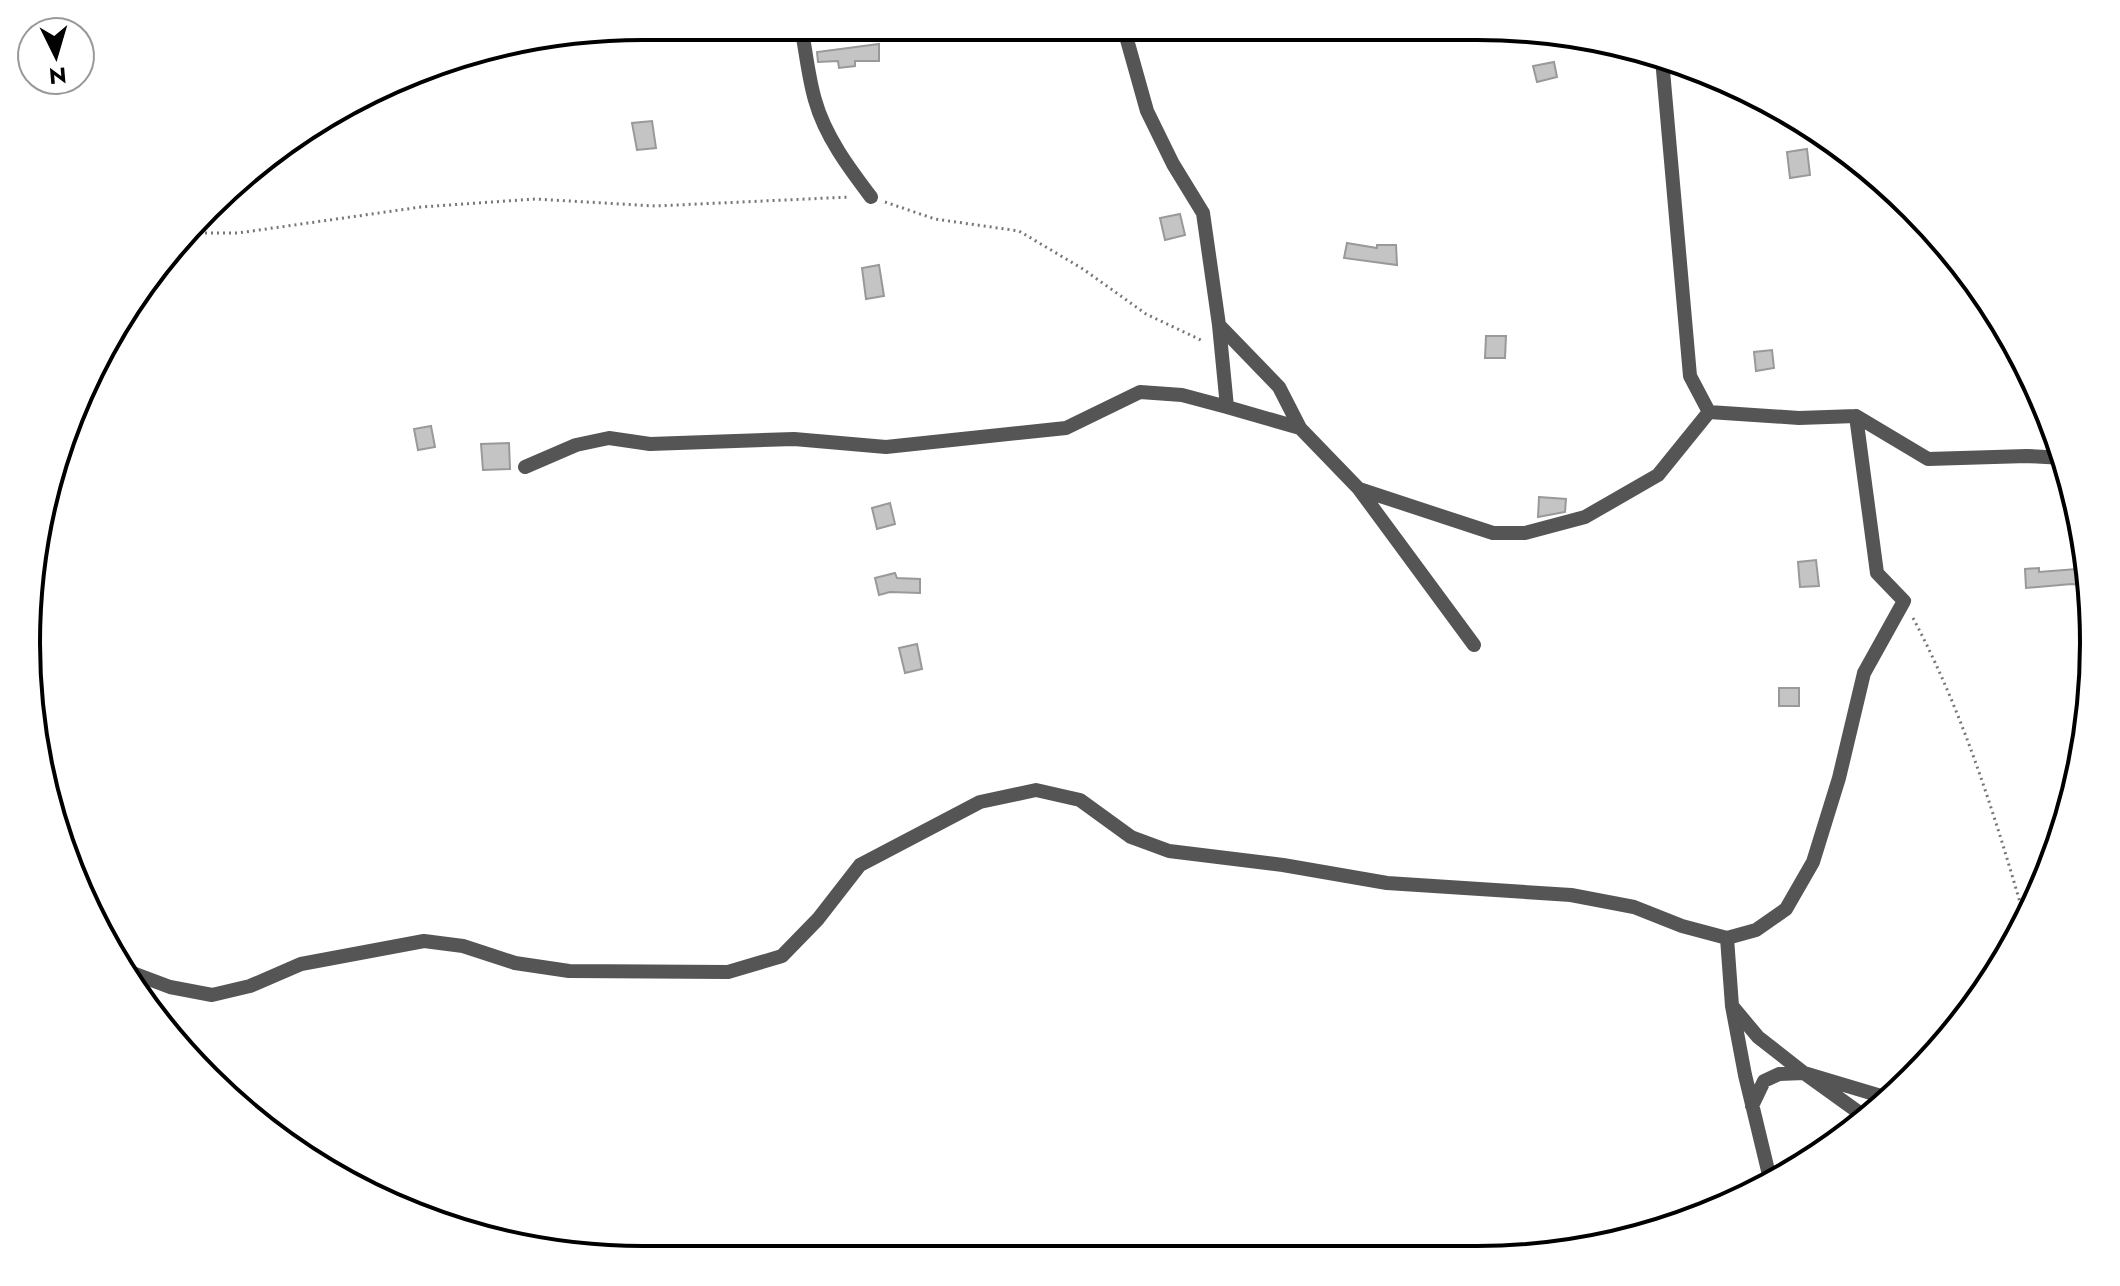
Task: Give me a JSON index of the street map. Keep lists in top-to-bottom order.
{
  "north": "bottom"
}
